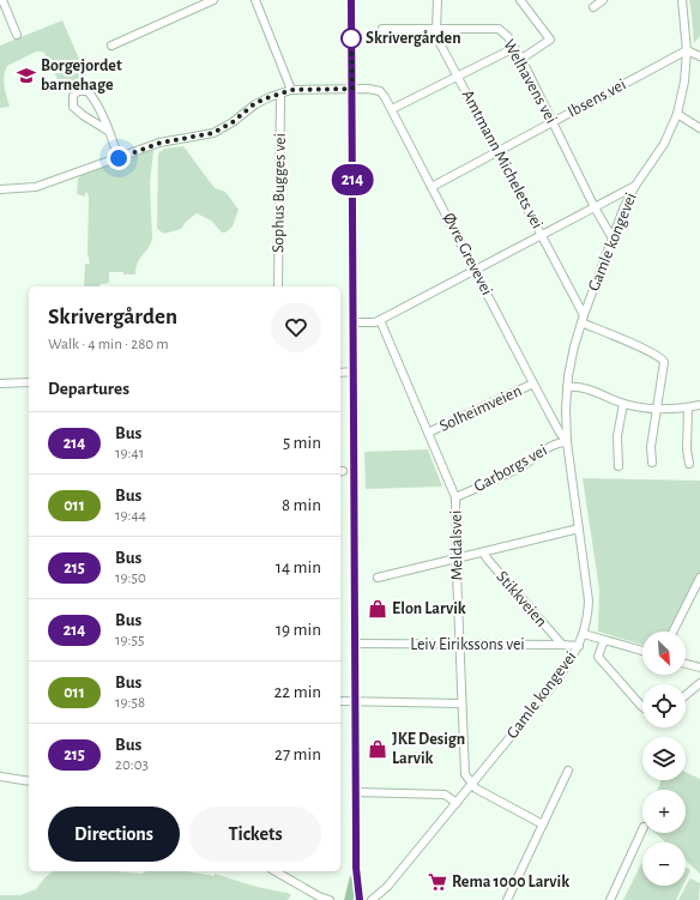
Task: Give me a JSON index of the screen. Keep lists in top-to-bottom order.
{
  "streets": {
    "street": [
      "Welhavens vei",
      "Ibsens vei",
      "Amtmann Michelets vei",
      "Sophus Bugges vei",
      "Gamle kongevei",
      "Øvre Grevevei",
      "Solheimveien",
      "Garborgs vei",
      "Meldalsvei",
      "Stikkveien",
      "Leiv Eirikssons vei"
    ]
  },
  "crossings": [
    ["Welhavens vei", "Ibsens vei"],
    ["Welhavens vei", "Amtmann Michelets vei"],
    ["Welhavens vei", "Gamle kongevei"],
    ["Ibsens vei", "Amtmann Michelets vei"],
    ["Ibsens vei", "Gamle kongevei"],
    ["Ibsens vei", "Øvre Grevevei"],
    ["Amtmann Michelets vei", "Gamle kongevei"],
    ["Gamle kongevei", "Øvre Grevevei"],
    ["Gamle kongevei", "Garborgs vei"],
    ["Gamle kongevei", "Meldalsvei"],
    ["Gamle kongevei", "Leiv Eirikssons vei"],
    ["Øvre Grevevei", "Solheimveien"],
    ["Øvre Grevevei", "Garborgs vei"],
    ["Solheimveien", "Meldalsvei"],
    ["Garborgs vei", "Meldalsvei"],
    ["Meldalsvei", "Leiv Eirikssons vei"],
    ["Stikkveien", "Leiv Eirikssons vei"]
  ],
  "places": {
    "other": ["Skrivergården"],
    "school or university": ["Borgejordet barnehage"],
    "shop": ["Elon Larvik", "JKE Design Larvik"],
    "supermarket": ["Rema 1000 Larvik"]
  },
  "lines": ["bus line 214"],
  "north": "bottom right",
  "page": {
    "on_map": "214",
    "heading": [
      ["Skrivergården", "Walk · 4 min · 280 m"],
      "Departures"
    ],
    "list": [
      {
        "mark": "214",
        "name": "Bus",
        "note": "19:41",
        "value": "5 min"
      },
      {
        "mark": "011",
        "name": "Bus",
        "note": "19:44",
        "value": "8 min"
      },
      {
        "mark": "215",
        "name": "Bus",
        "note": "19:50",
        "value": "14 min"
      },
      {
        "mark": "214",
        "name": "Bus",
        "note": "19:55",
        "value": "19 min"
      },
      {
        "mark": "011",
        "name": "Bus",
        "note": "19:58",
        "value": "22 min"
      },
      {
        "mark": "215",
        "name": "Bus",
        "note": "20:03",
        "value": "27 min"
      }
    ],
    "map_buttons": ["+", "−"],
    "buttons": ["Directions", "Tickets"]
  }
}
